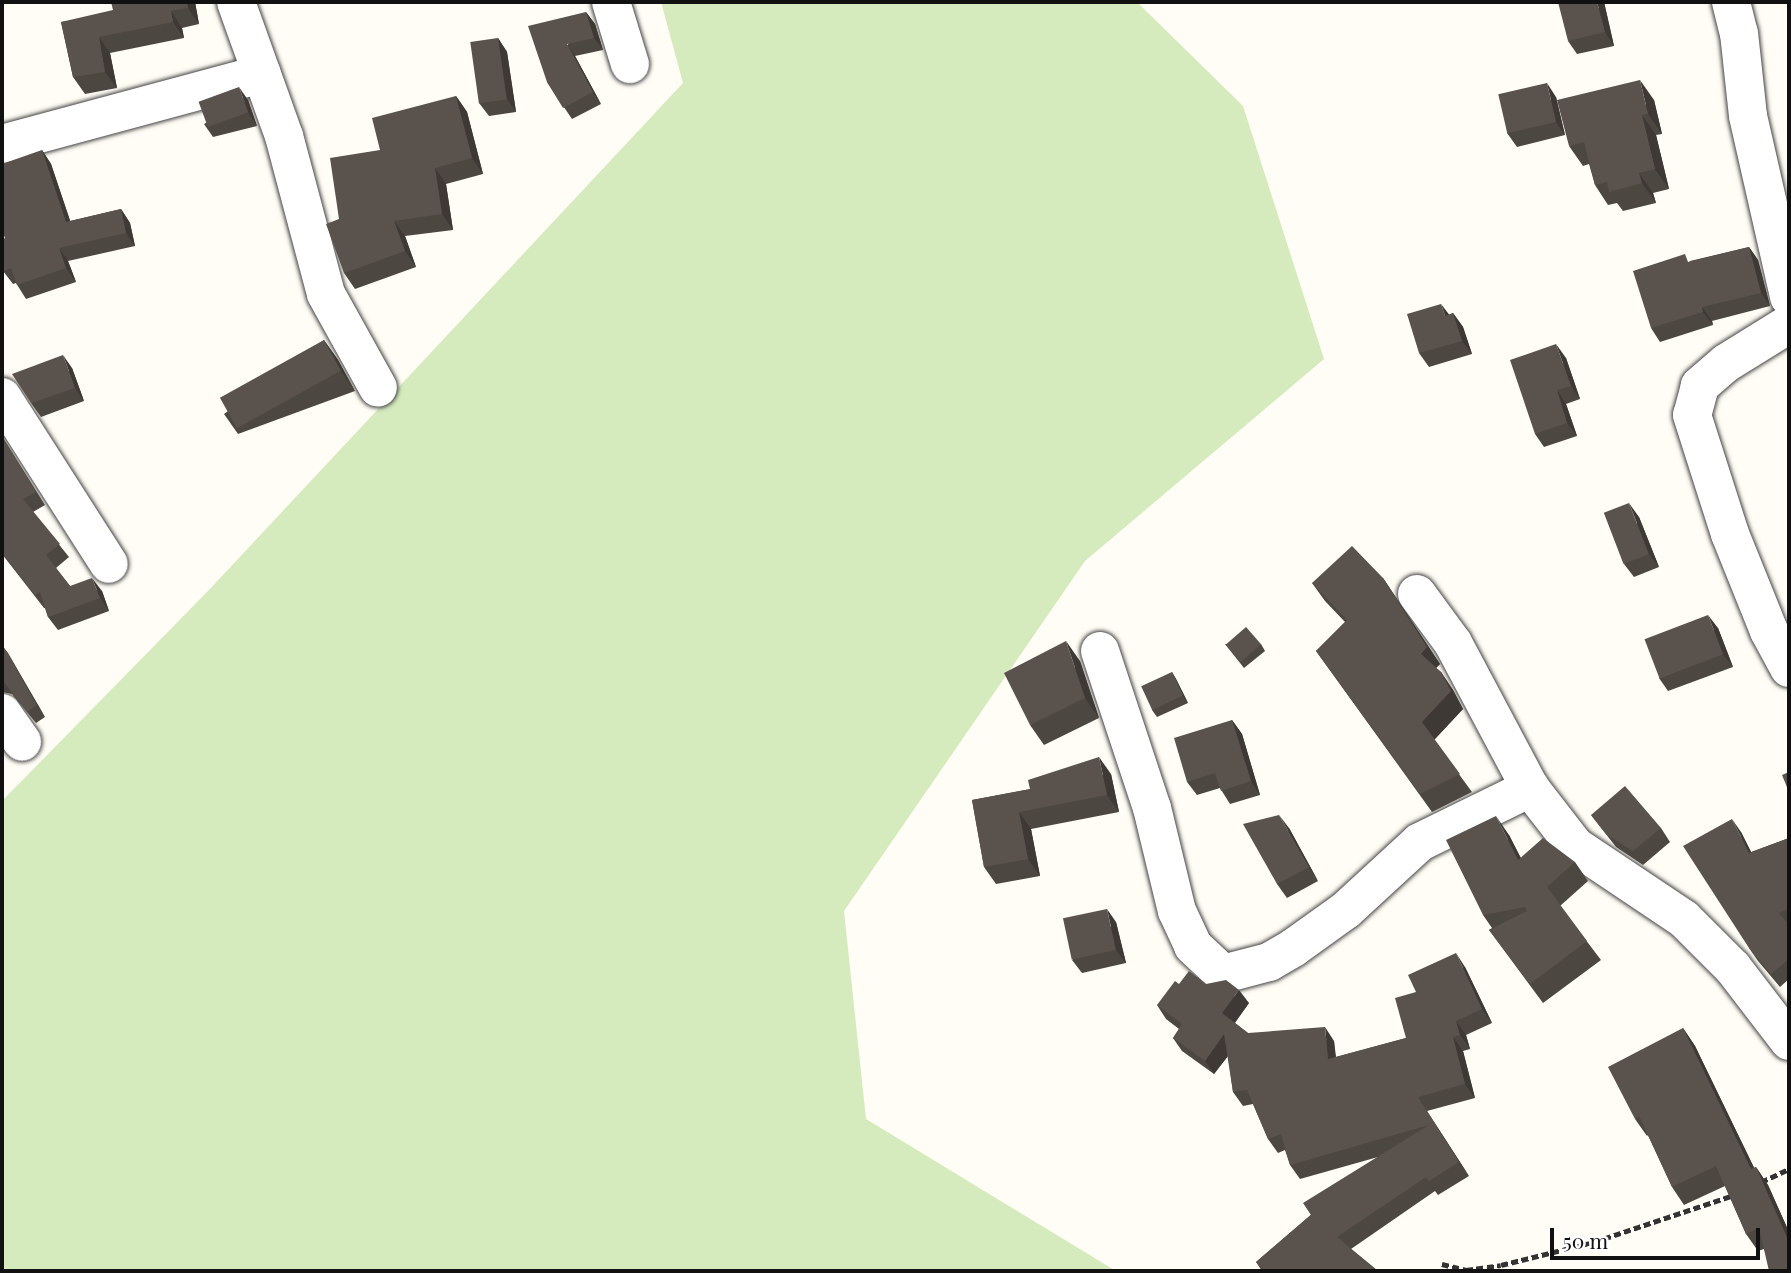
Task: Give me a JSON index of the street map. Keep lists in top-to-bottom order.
{
  "scale_bar": "50 m"
}
